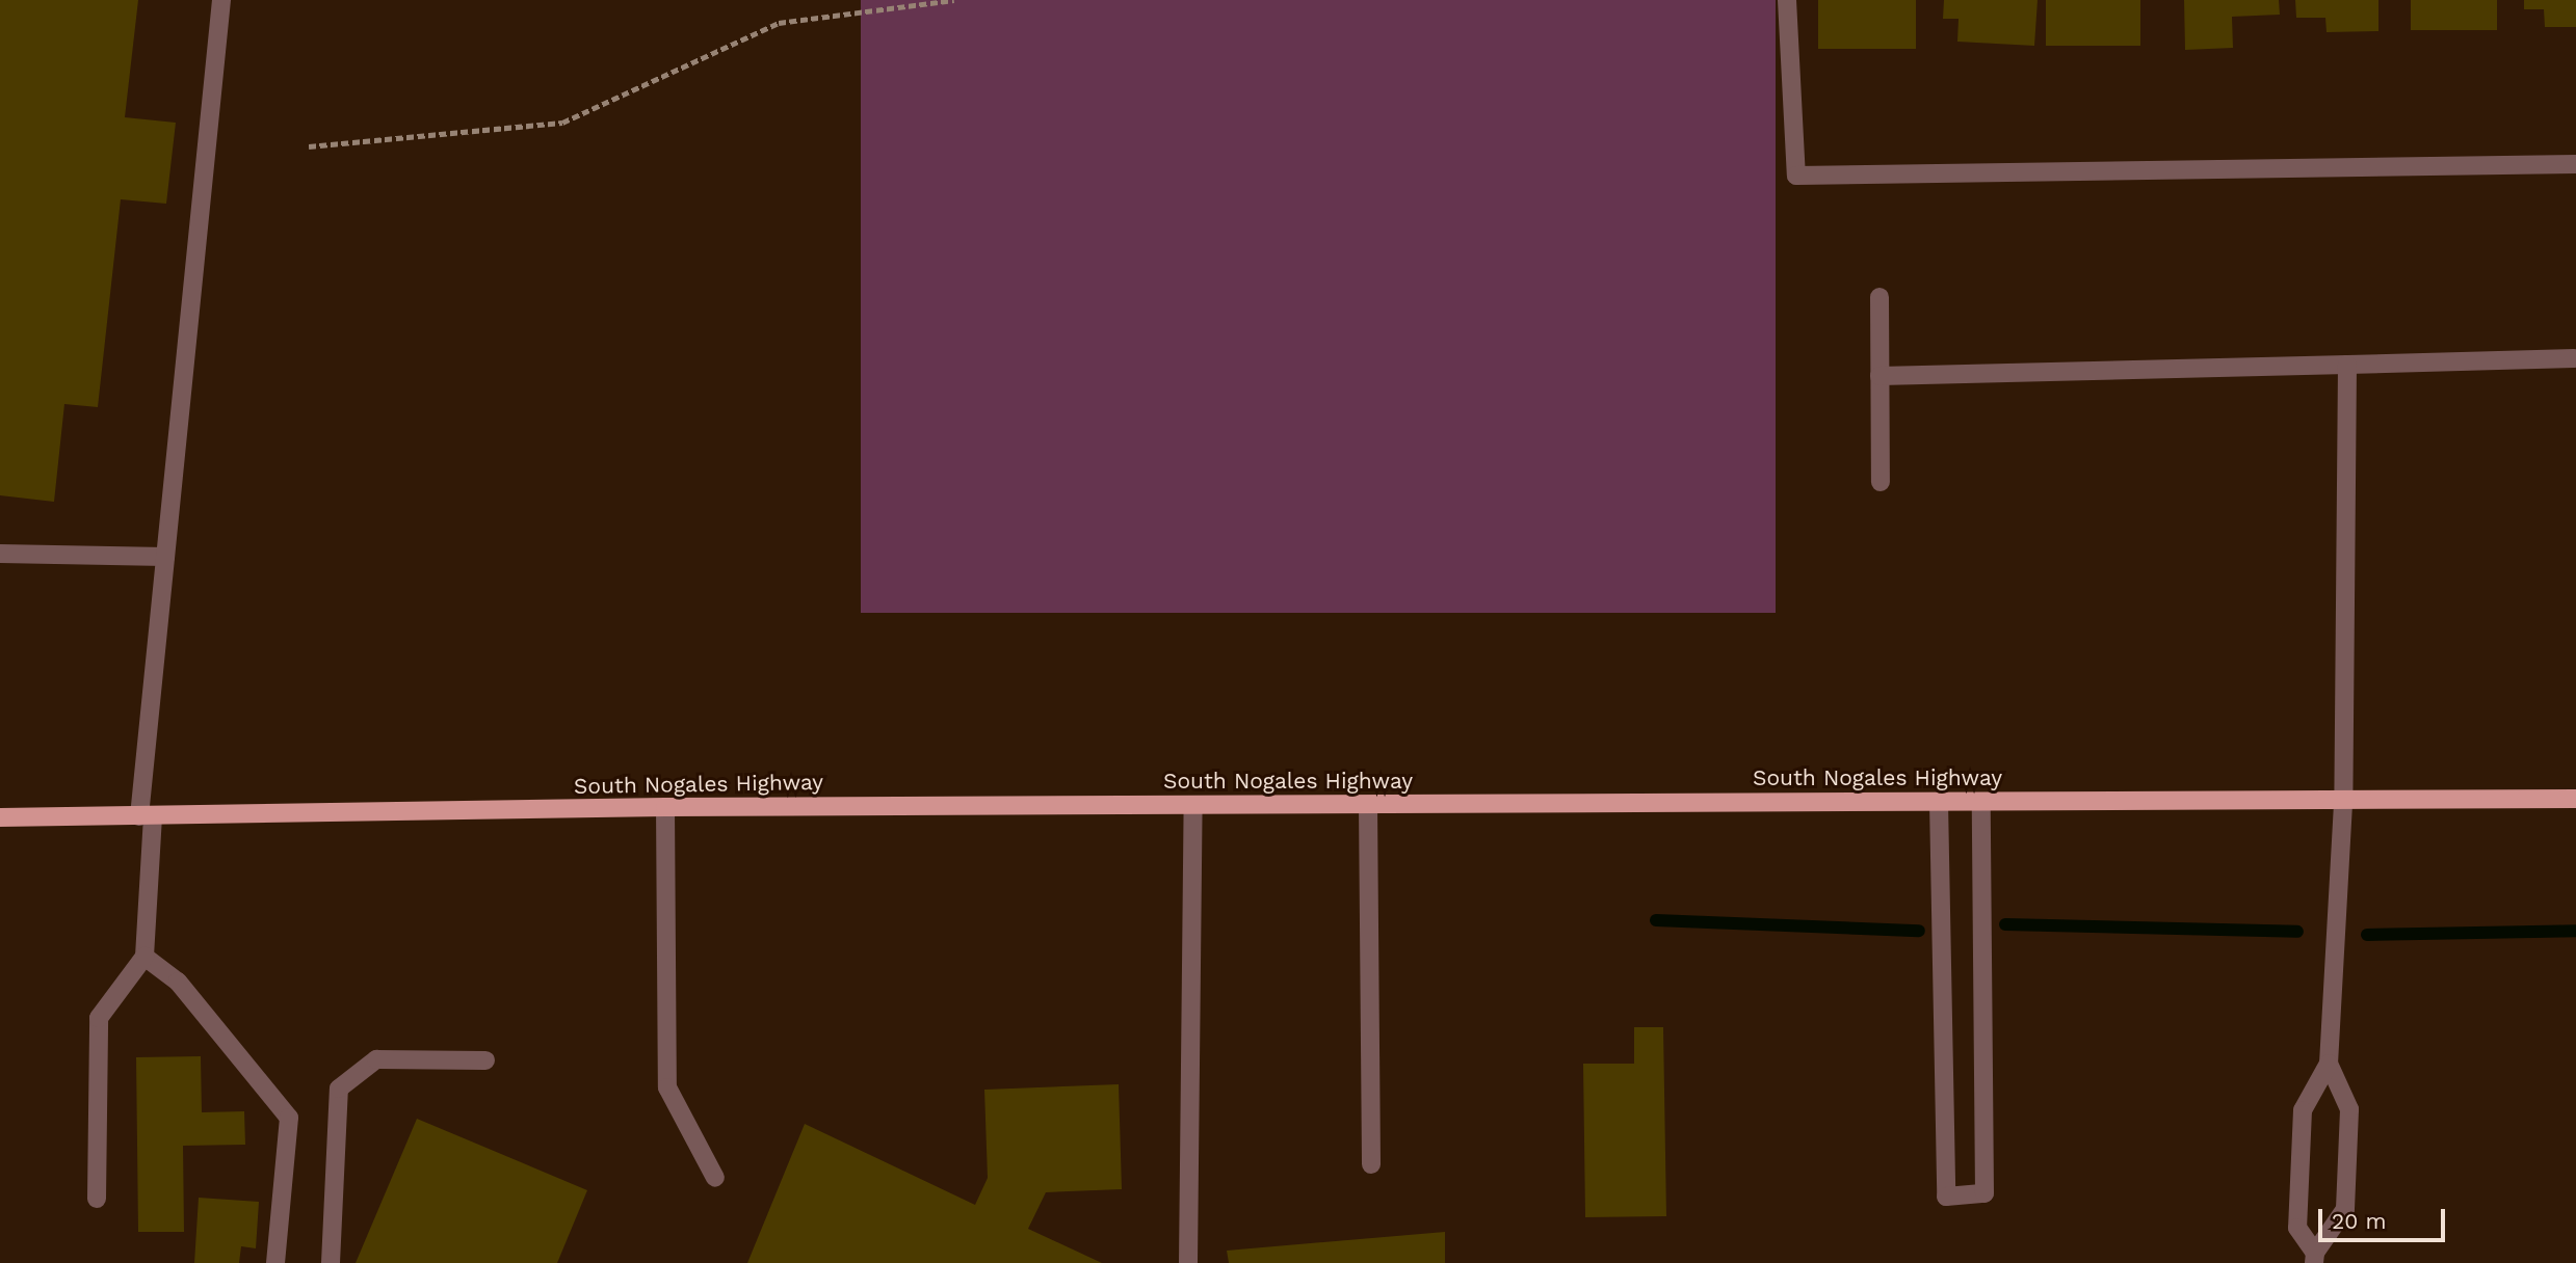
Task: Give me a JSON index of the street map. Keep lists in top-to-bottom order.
{
  "streets": {
    "main road": ["South Nogales Highway"]
  },
  "scale_bar": "20 m"
}
